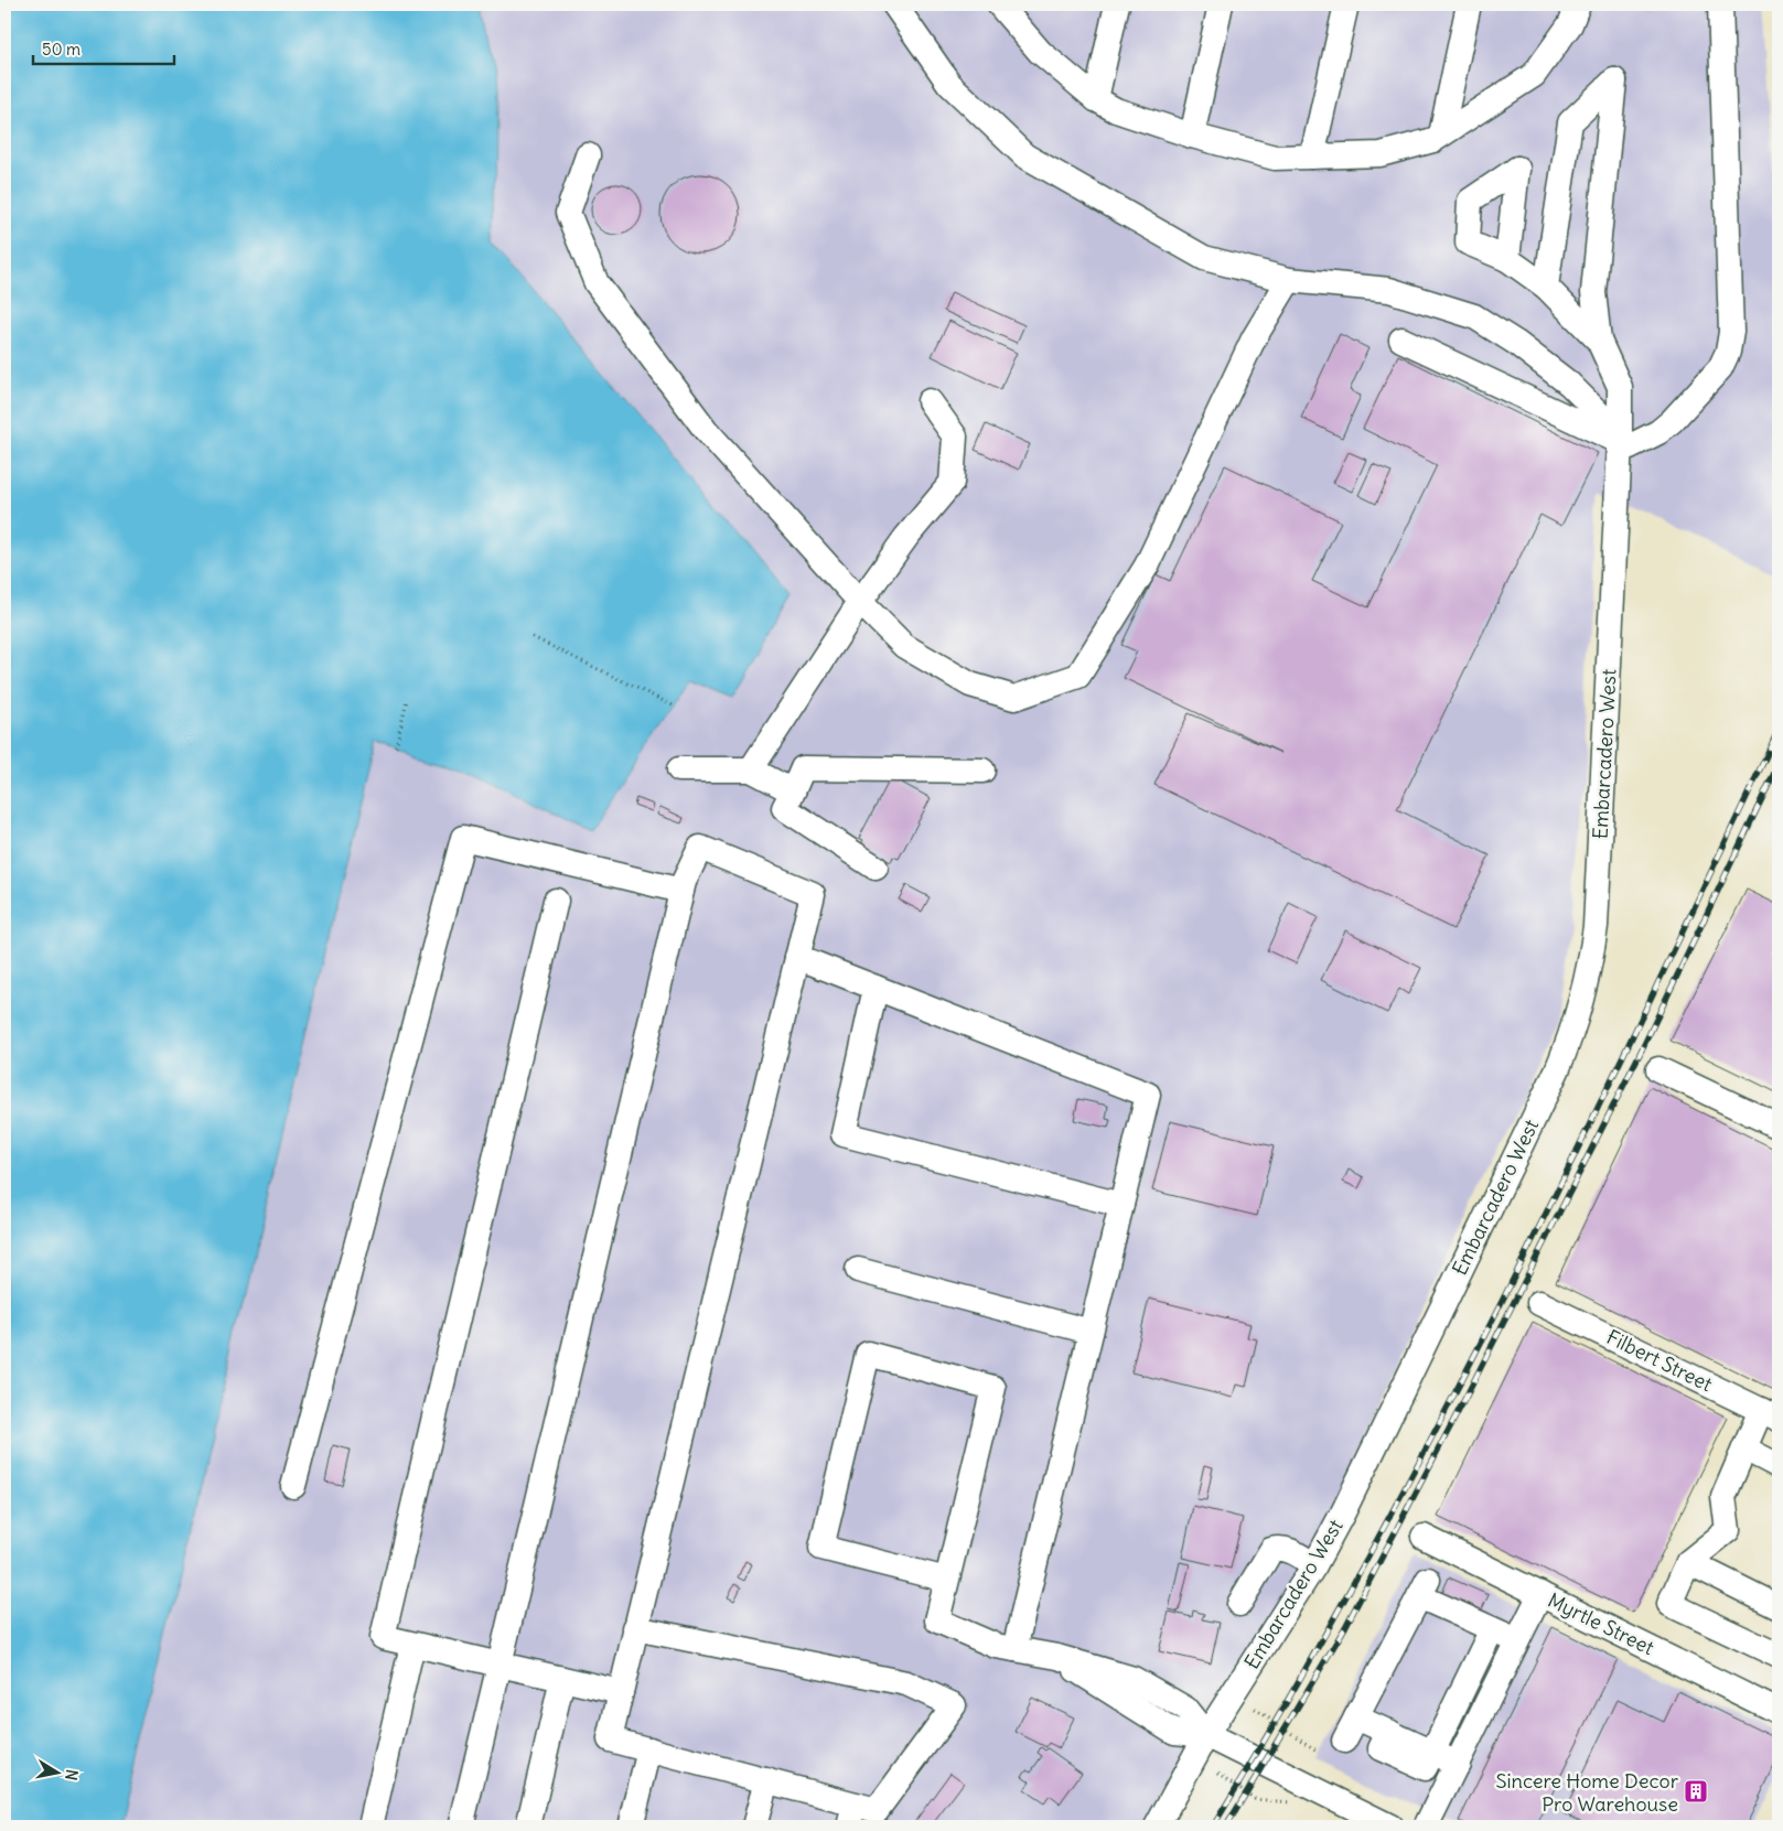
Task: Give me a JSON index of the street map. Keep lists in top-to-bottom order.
{
  "streets": {
    "street": ["Embarcadero West", "Filbert Street", "Myrtle Street"]
  },
  "places": {
    "building": ["Sincere Home Decor Pro Warehouse"]
  },
  "scale_bar": "50 m",
  "north": "right"
}
